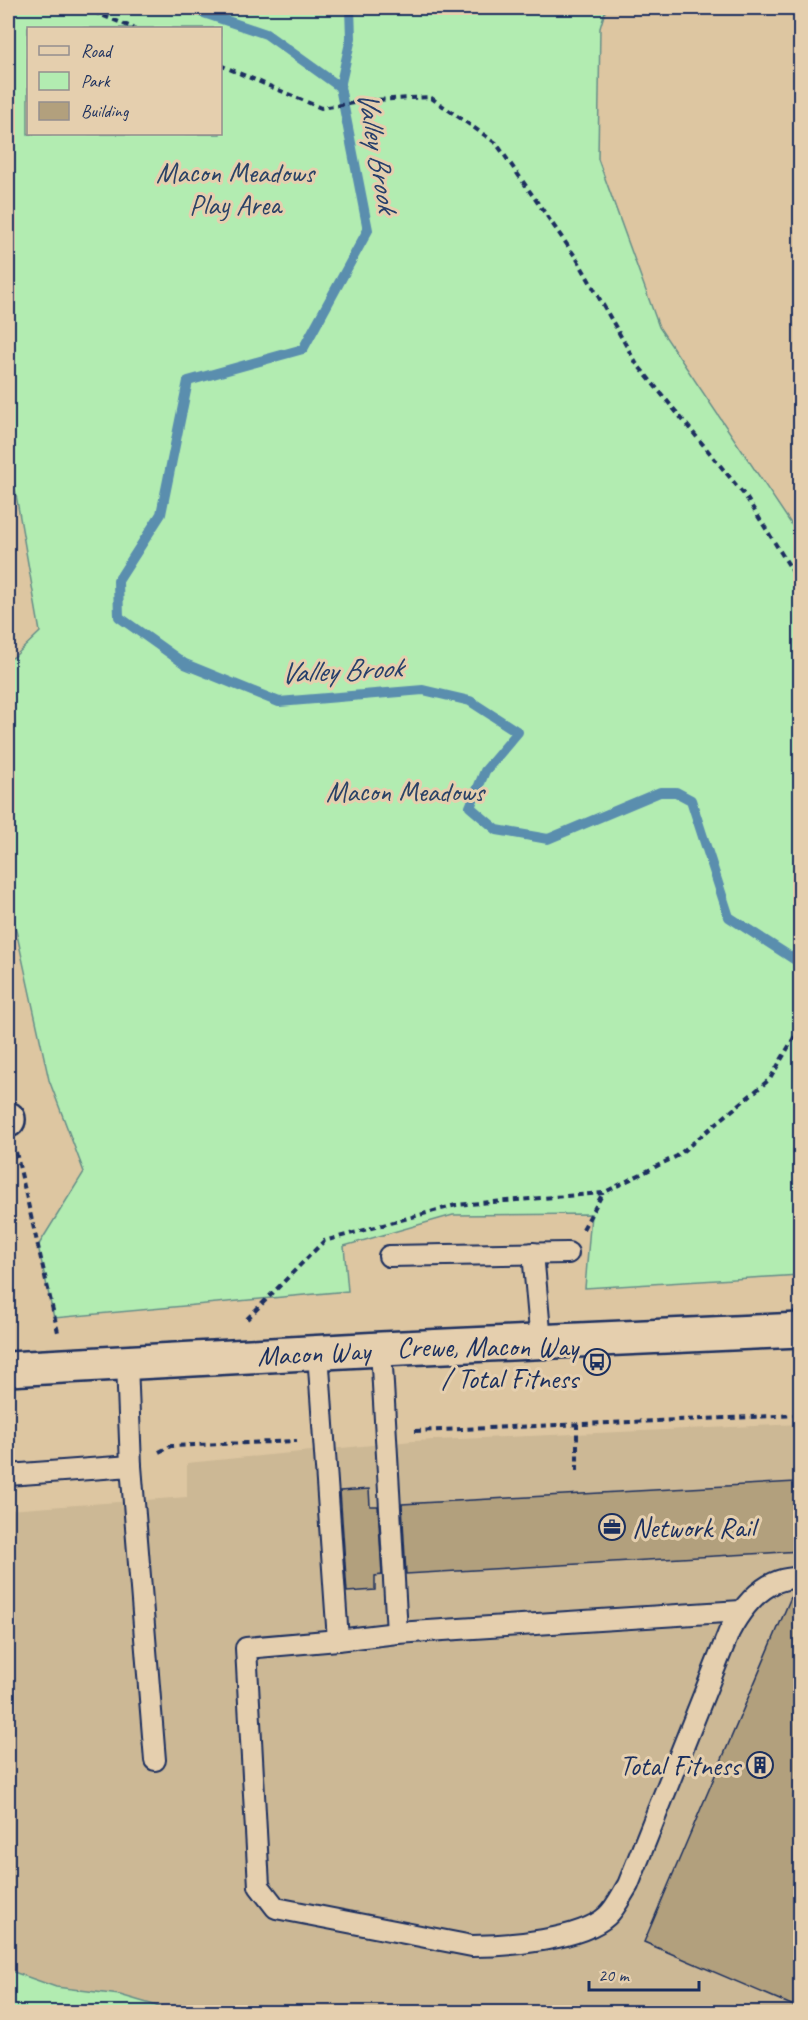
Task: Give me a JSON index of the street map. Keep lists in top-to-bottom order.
{
  "streets": {
    "main road": ["Macon Way"]
  },
  "water": ["Valley Brook"],
  "parks": ["Macon Meadows Play Area", "Macon Meadows"],
  "places": {
    "bus stop": ["Crewe, Macon Way / Total Fitness"],
    "office": ["Network Rail"],
    "building": ["Total Fitness"]
  },
  "legend": ["Road", "Park", "Building"],
  "scale_bar": "20 m"
}
